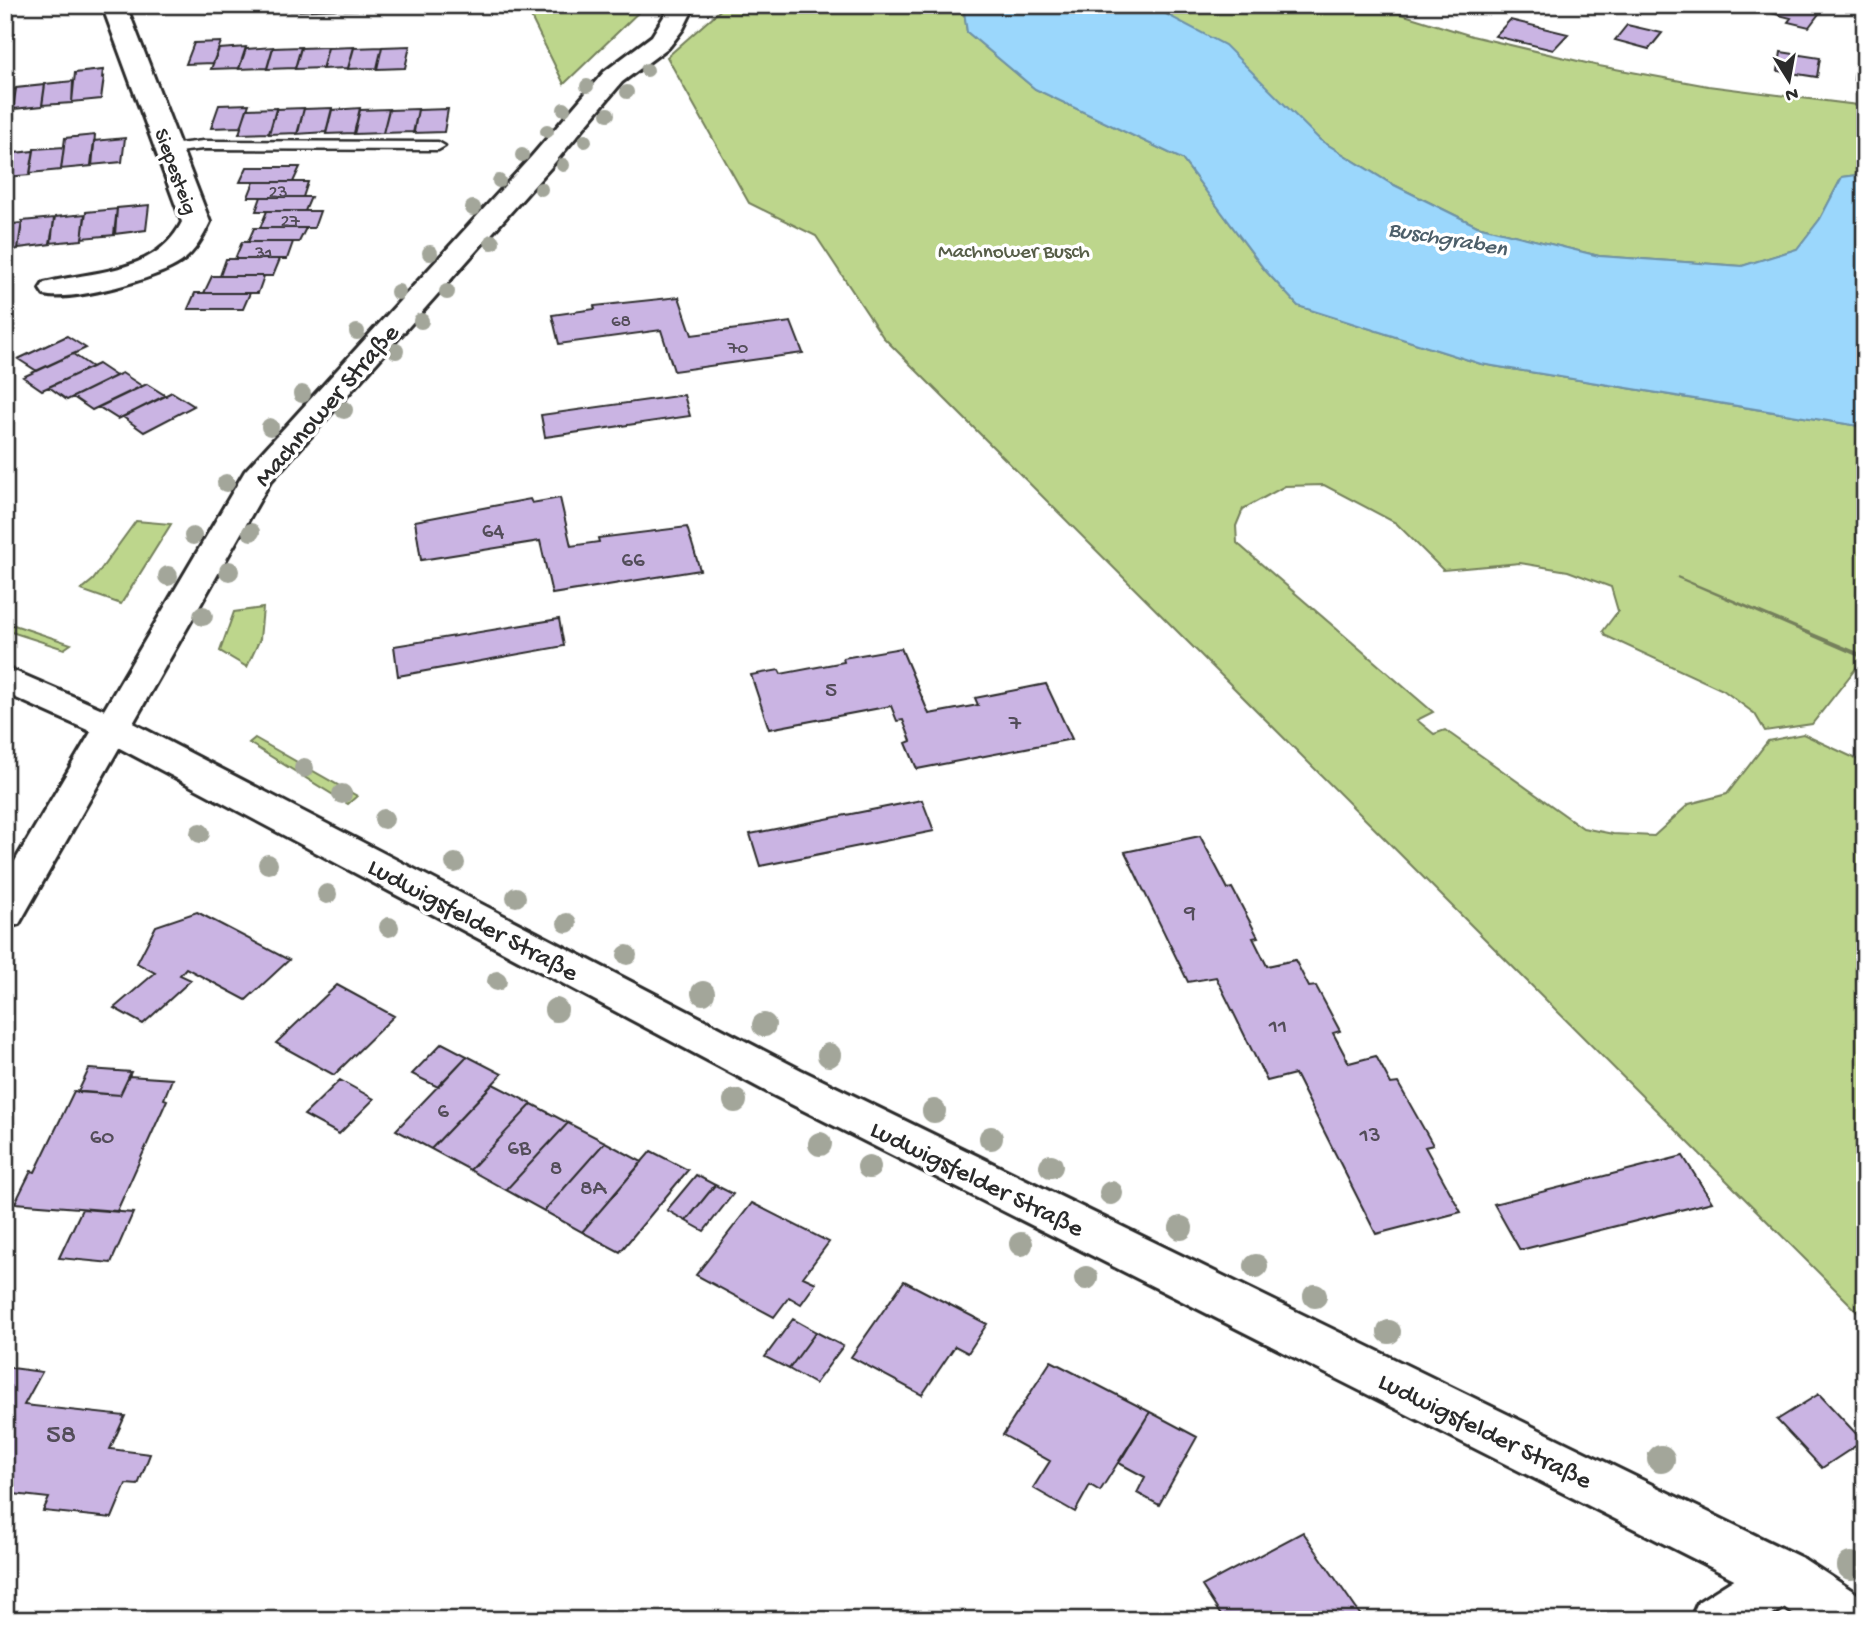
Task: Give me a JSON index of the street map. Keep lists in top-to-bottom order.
{
  "streets": {
    "street": ["Siepesteig", "Machnower Straße", "Ludwigsfelder Straße"]
  },
  "crossings": [
    ["Machnower Straße", "Ludwigsfelder Straße"]
  ],
  "water": ["Buschgraben"],
  "parks": ["Machnower Busch"],
  "house_numbers": [
    "23",
    "27",
    "31",
    "68",
    "70",
    "64",
    "66",
    "5",
    "7",
    "9",
    "11",
    "6",
    "13",
    "60",
    "6B",
    "8",
    "8A",
    "58"
  ],
  "north": "bottom"
}
